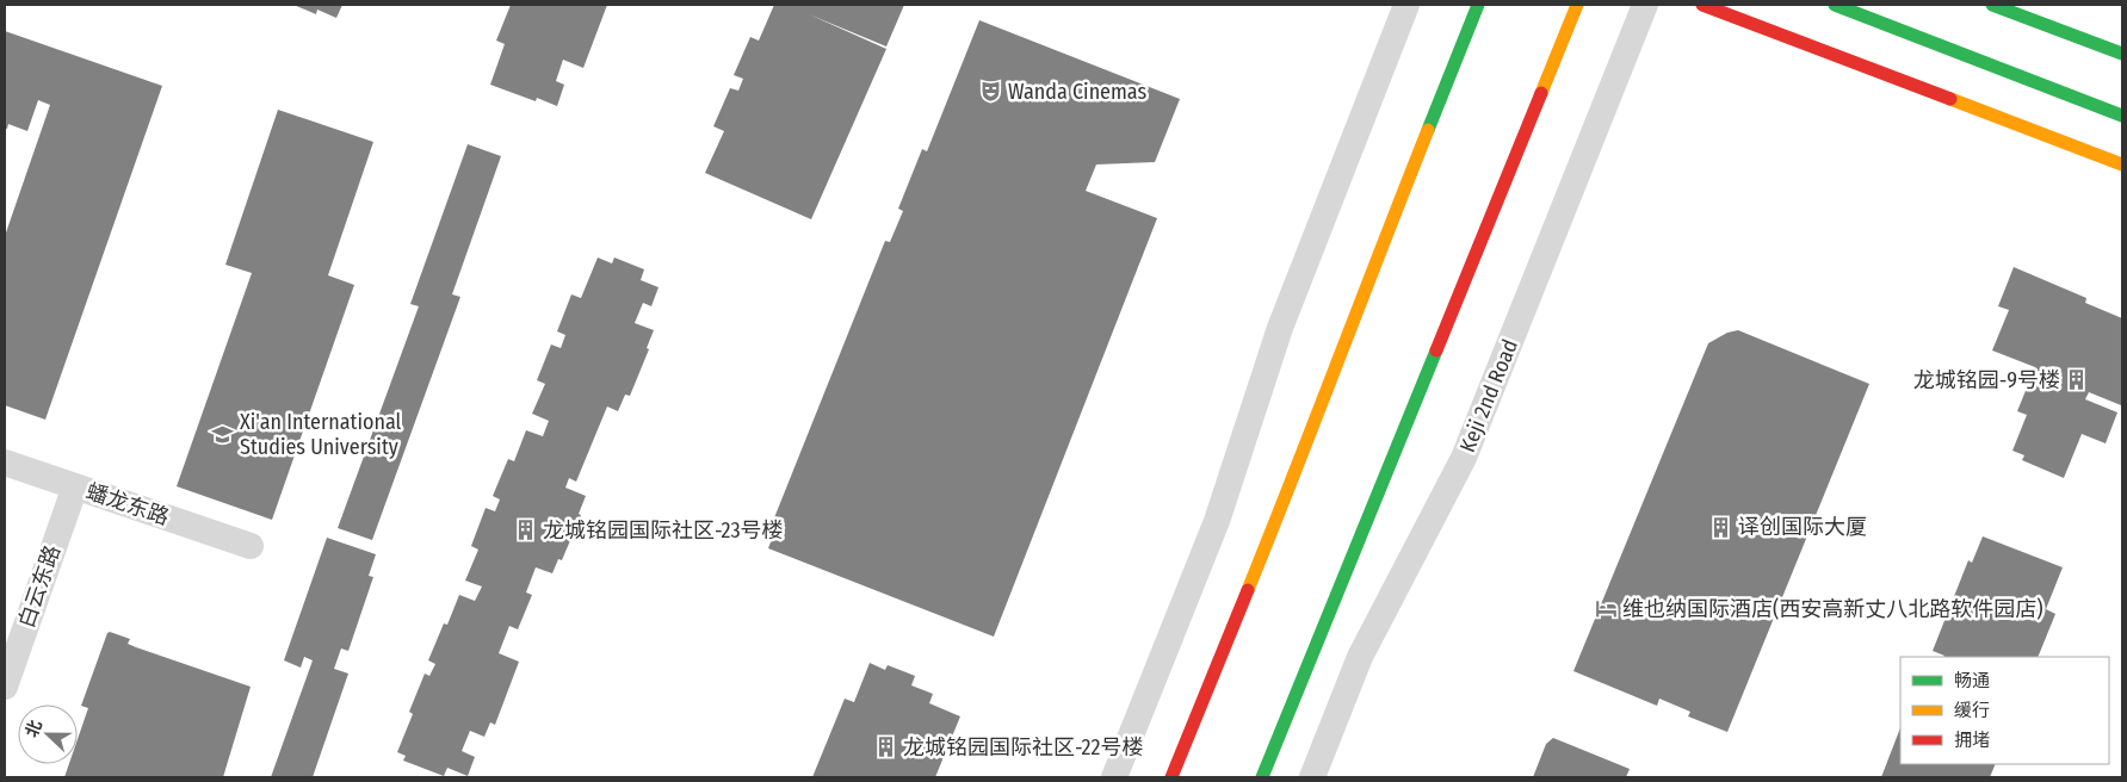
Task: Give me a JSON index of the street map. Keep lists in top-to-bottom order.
{
  "streets": {
    "street": ["Keji 2nd Road", "蟠龙东路", "白云东路"]
  },
  "crossings": [
    ["蟠龙东路", "白云东路"]
  ],
  "places": {
    "theatre": ["Wanda Cinemas"],
    "building": [
      "龙城铭园-9号楼",
      "译创国际大厦",
      "龙城铭园国际社区-23号楼",
      "龙城铭园国际社区-22号楼"
    ],
    "school or university": ["Xi'an International Studies University"],
    "hotel": ["维也纳国际酒店(西安高新丈八北路软件园店)"]
  },
  "legend": ["畅通", "缓行", "拥堵"],
  "north": "left"
}
